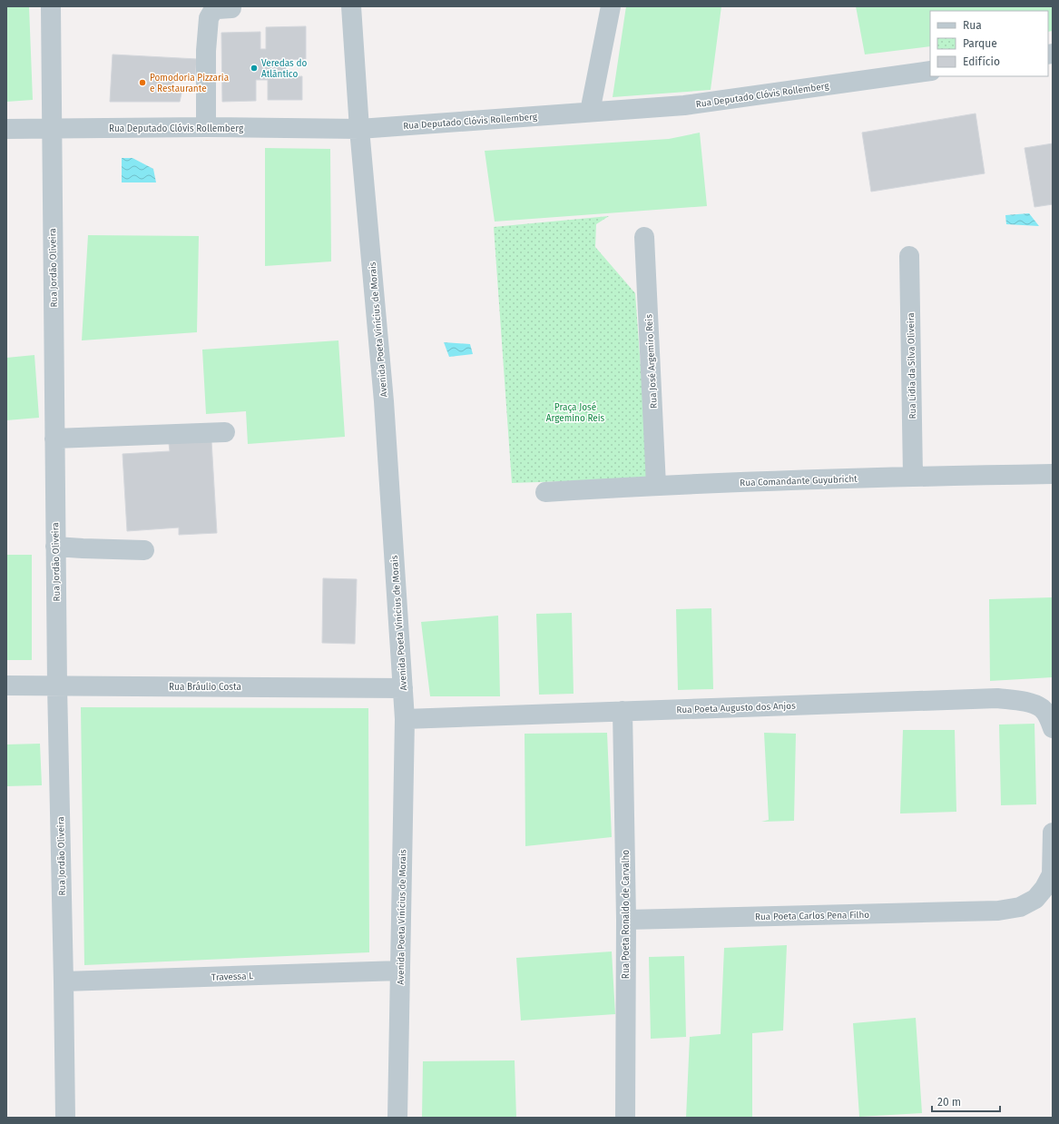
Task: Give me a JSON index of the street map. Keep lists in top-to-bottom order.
{
  "streets": {
    "street": [
      "Rua Deputado Clóvis Rollemberg",
      "Rua Jordão Oliveira",
      "Avenida Poeta Vinícius de Morais",
      "Rua José Argemiro Reis",
      "Rua Lídia da Silva Oliveira",
      "Rua Comandante Guyubricht",
      "Rua Bráulio Costa",
      "Rua Poeta Augusto dos Anjos",
      "Rua Poeta Ronaldo de Carvalho",
      "Rua Poeta Carlos Pena Filho",
      "Travessa L"
    ]
  },
  "crossings": [
    ["Rua Deputado Clóvis Rollemberg", "Rua Jordão Oliveira"],
    ["Rua Deputado Clóvis Rollemberg", "Avenida Poeta Vinícius de Morais"],
    ["Rua Jordão Oliveira", "Rua Bráulio Costa"],
    ["Rua Jordão Oliveira", "Travessa L"],
    ["Avenida Poeta Vinícius de Morais", "Rua Bráulio Costa"],
    ["Avenida Poeta Vinícius de Morais", "Rua Poeta Augusto dos Anjos"],
    ["Avenida Poeta Vinícius de Morais", "Travessa L"],
    ["Rua José Argemiro Reis", "Rua Comandante Guyubricht"],
    ["Rua Lídia da Silva Oliveira", "Rua Comandante Guyubricht"],
    ["Rua Poeta Augusto dos Anjos", "Rua Poeta Ronaldo de Carvalho"],
    ["Rua Poeta Ronaldo de Carvalho", "Rua Poeta Carlos Pena Filho"]
  ],
  "parks": ["Praça José Argemino Reis"],
  "places": ["Veredas do Atlãntico", "Pomodoria Pizzaria e Restaurante"],
  "legend": ["Rua", "Parque", "Edifício"],
  "scale_bar": "20 m"
}
